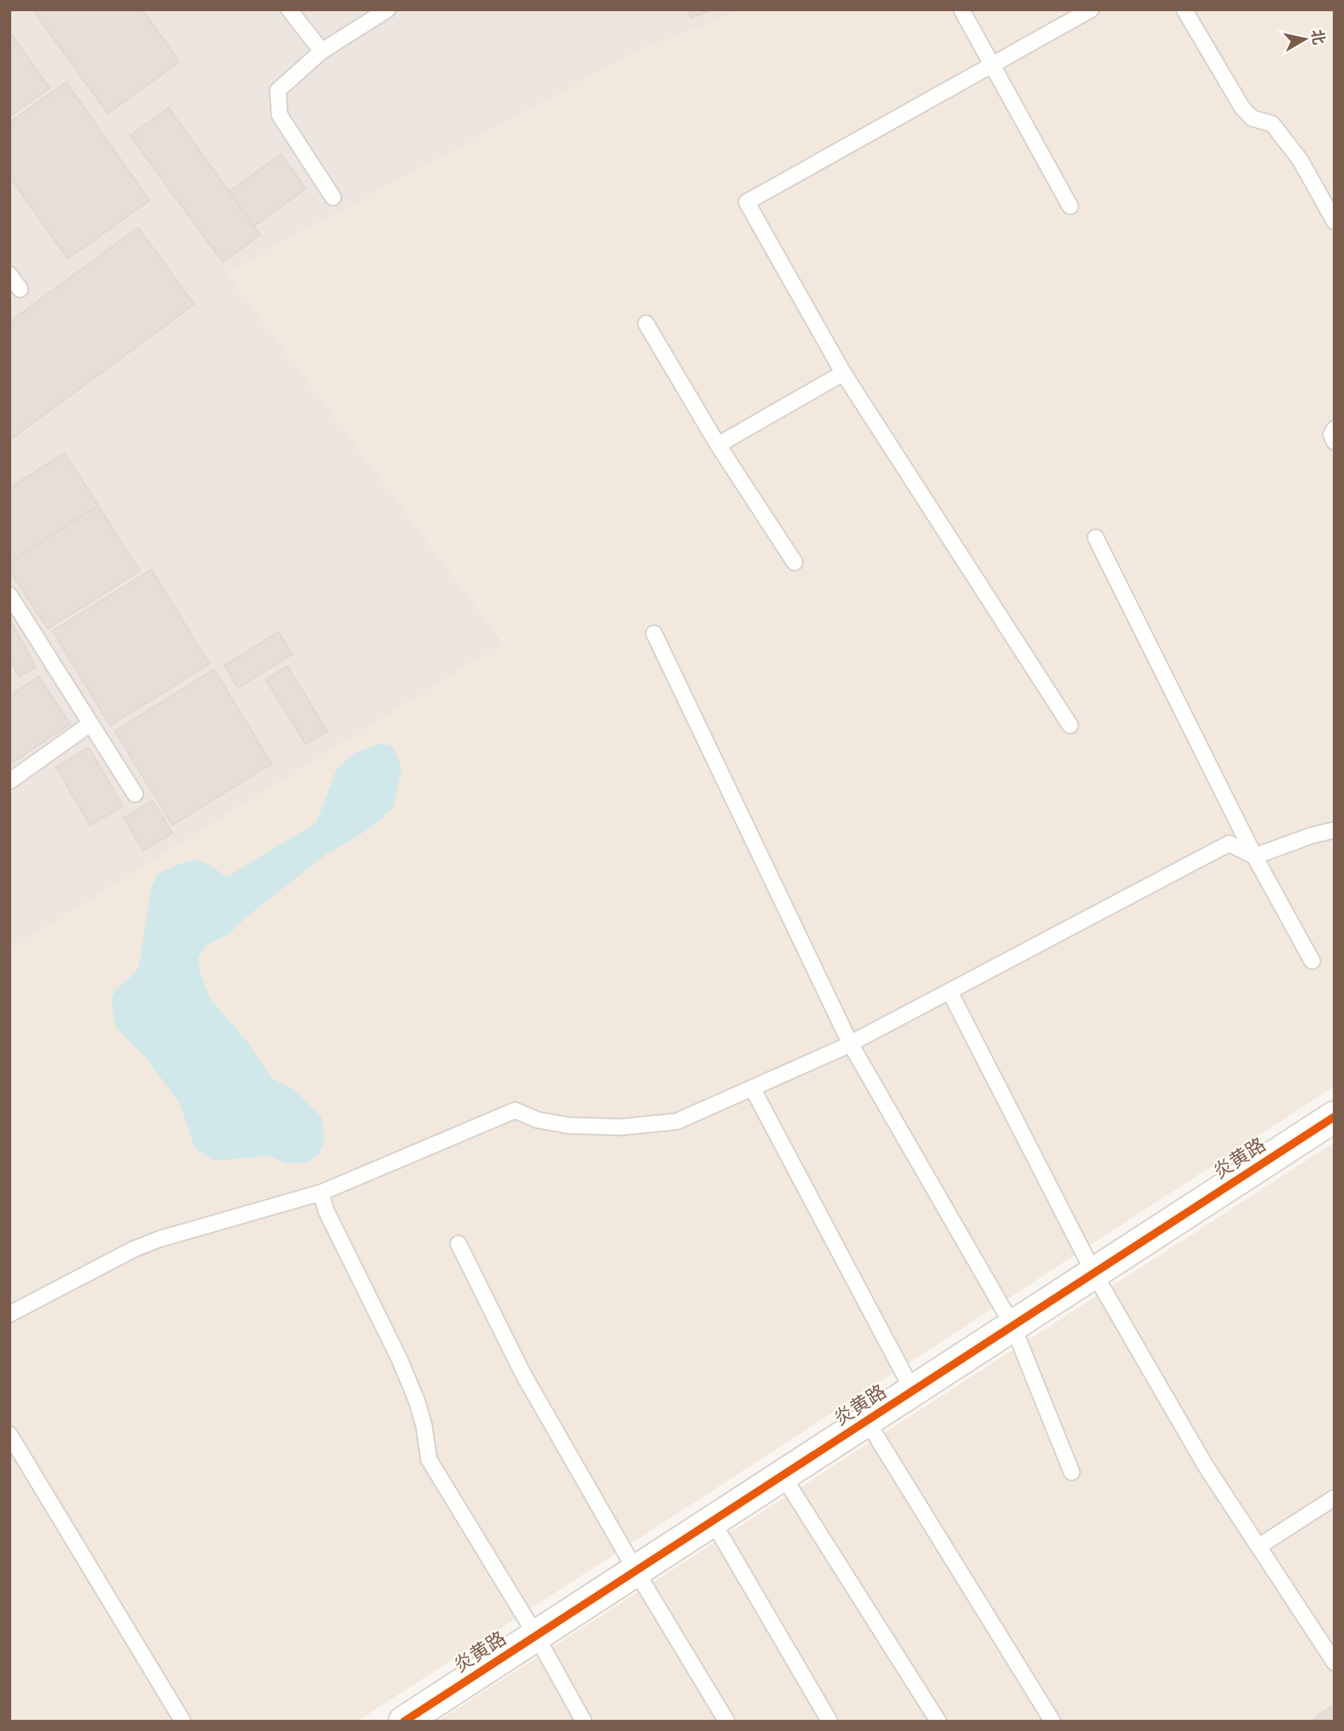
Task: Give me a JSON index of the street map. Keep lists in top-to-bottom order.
{
  "streets": {
    "street": ["炎黄路"]
  },
  "north": "right"
}
